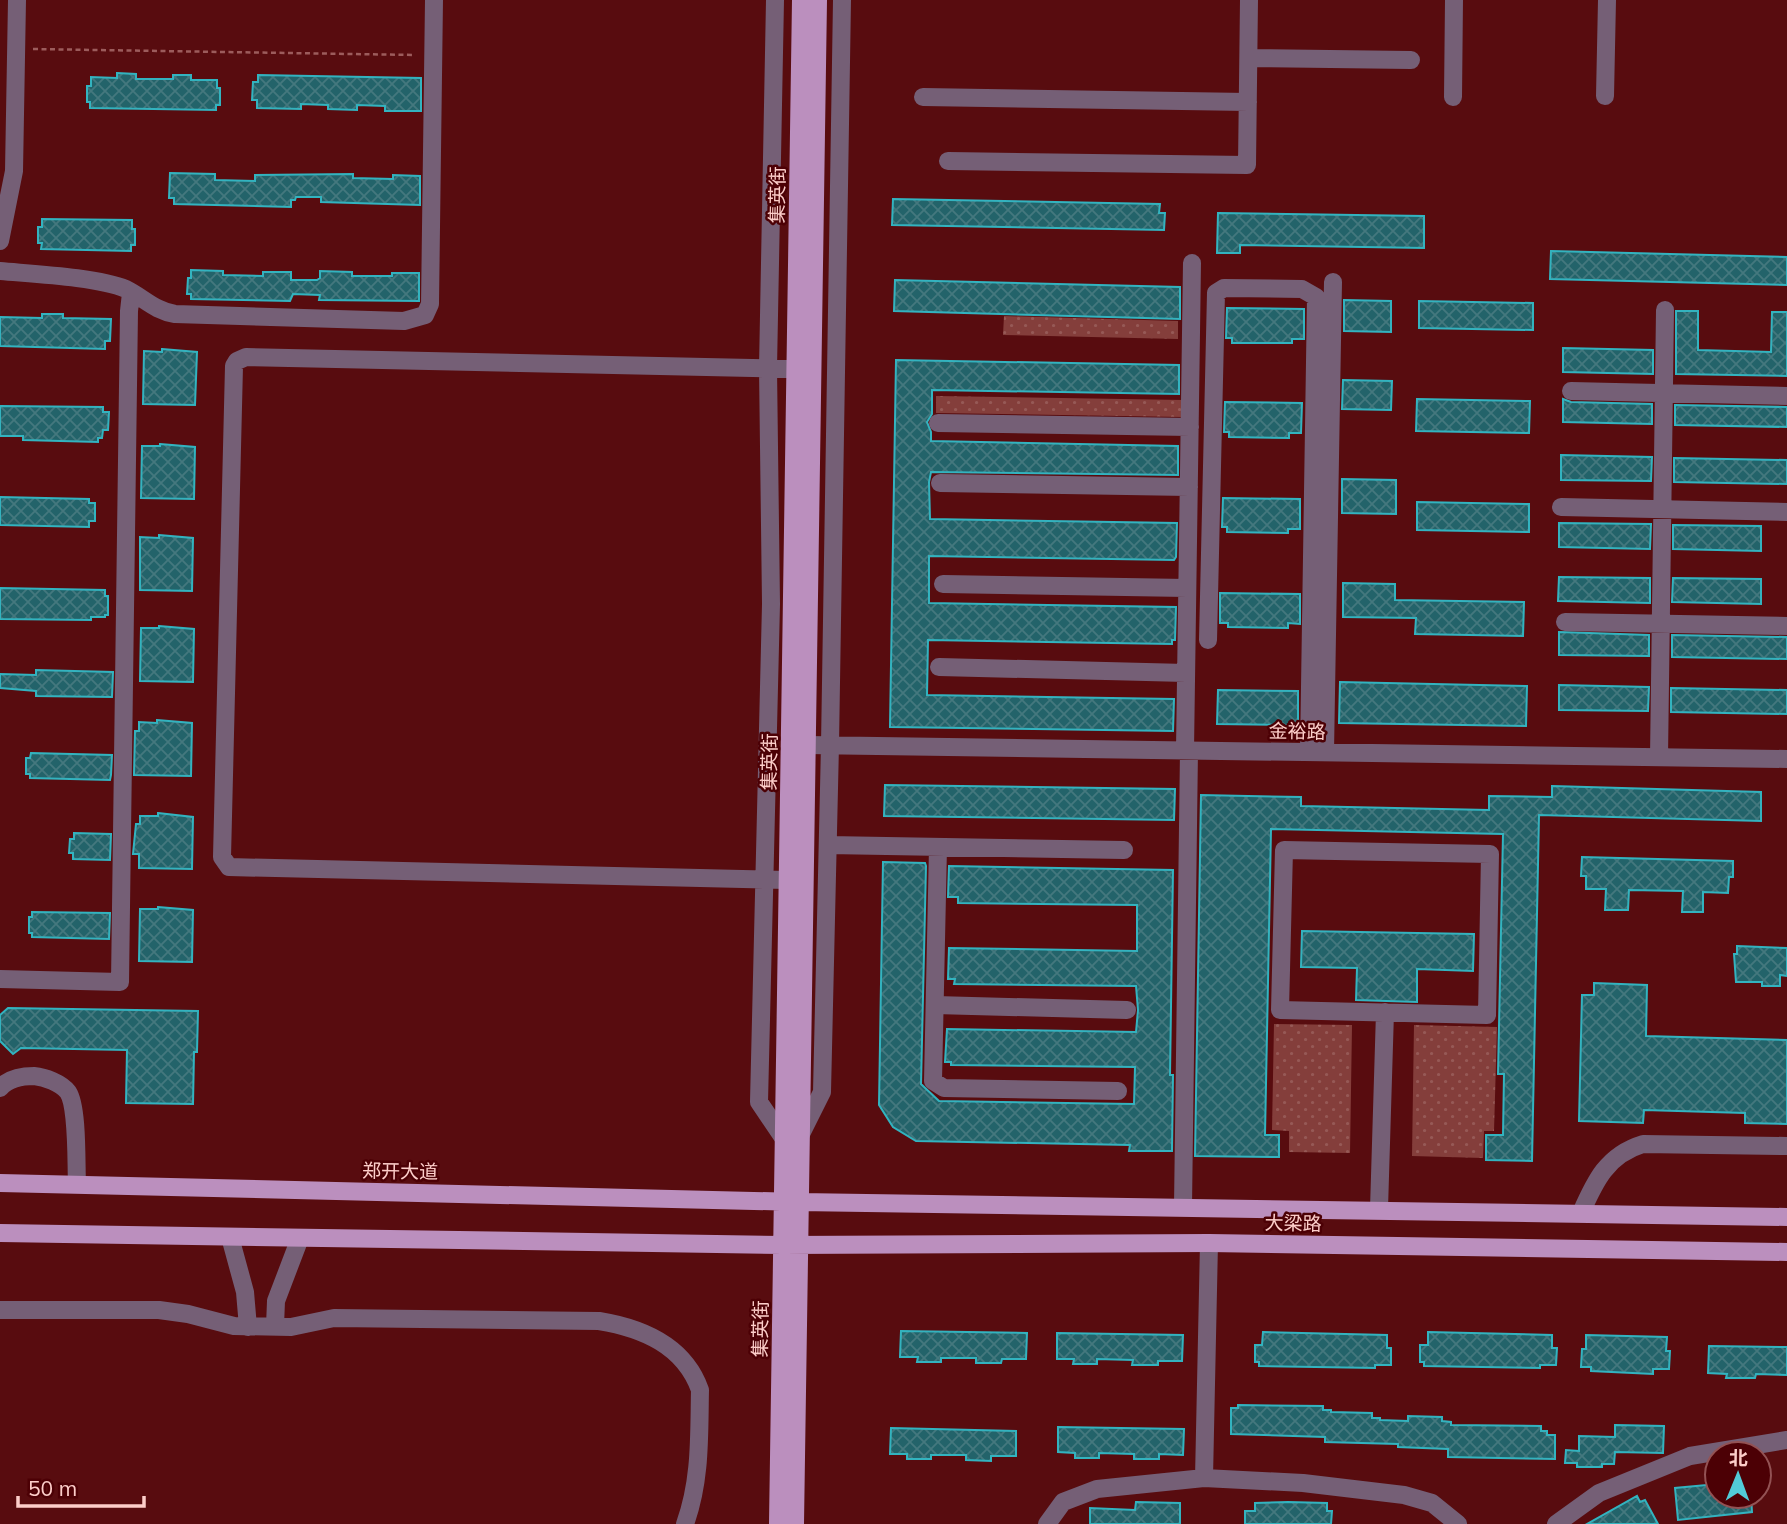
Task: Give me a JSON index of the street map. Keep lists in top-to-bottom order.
{
  "streets": {
    "main road": ["集英街", "郑开大道", "大梁路"],
    "street": ["金裕路"]
  },
  "crossings": [
    ["集英街", "金裕路"],
    ["集英街", "郑开大道"],
    ["集英街", "大梁路"],
    ["郑开大道", "大梁路"]
  ],
  "scale_bar": "50 m",
  "north": "top"
}
